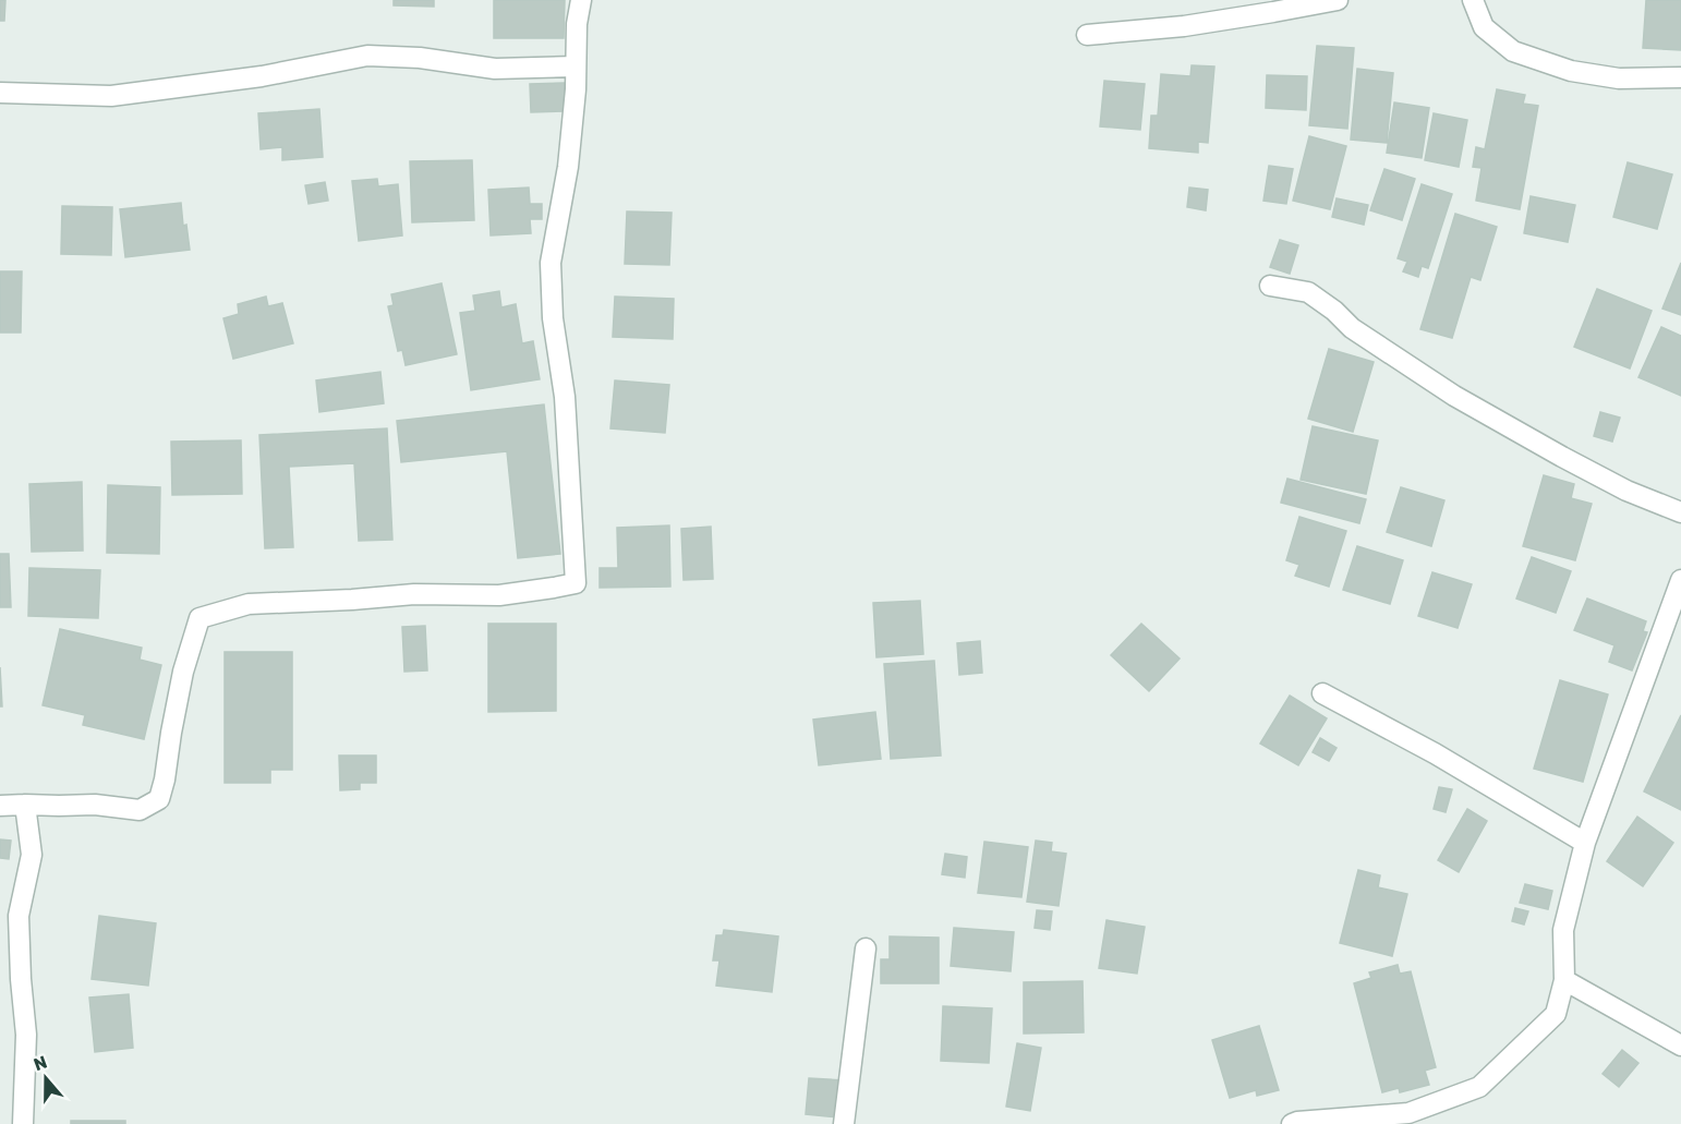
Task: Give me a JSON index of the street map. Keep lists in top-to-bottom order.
{
  "north": "top"
}
